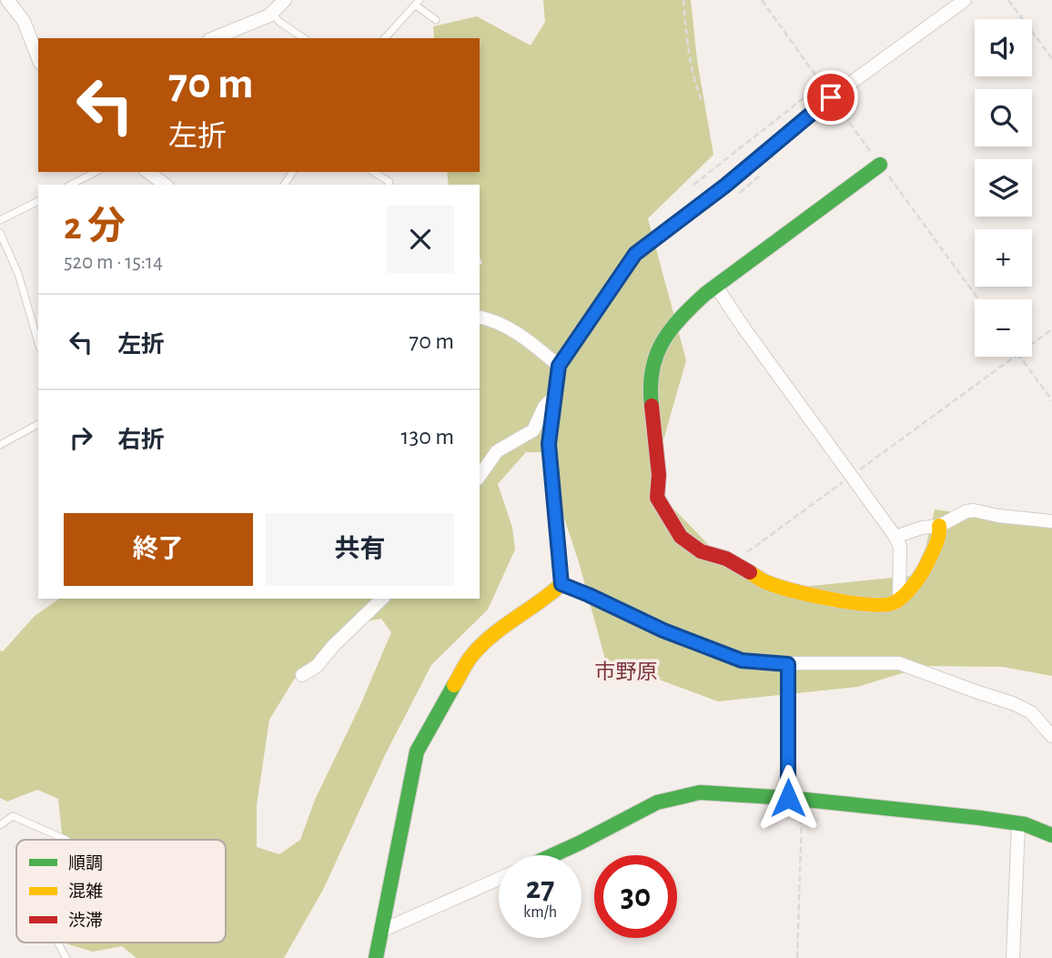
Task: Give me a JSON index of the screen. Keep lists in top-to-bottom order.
{
  "districts": ["市野原"],
  "legend": ["順調", "混雑", "渋滞"],
  "page": {
    "map_buttons": ["+", "−"],
    "turn": ["70 m", "左折"],
    "heading": ["2 分", "520 m · 15:14"],
    "list": [
      {
        "name": "左折",
        "value": "70 m"
      },
      {
        "name": "右折",
        "value": "130 m"
      }
    ],
    "buttons": ["終了", "共有"],
    "speed": "27 km/h",
    "limit": "30"
  }
}
